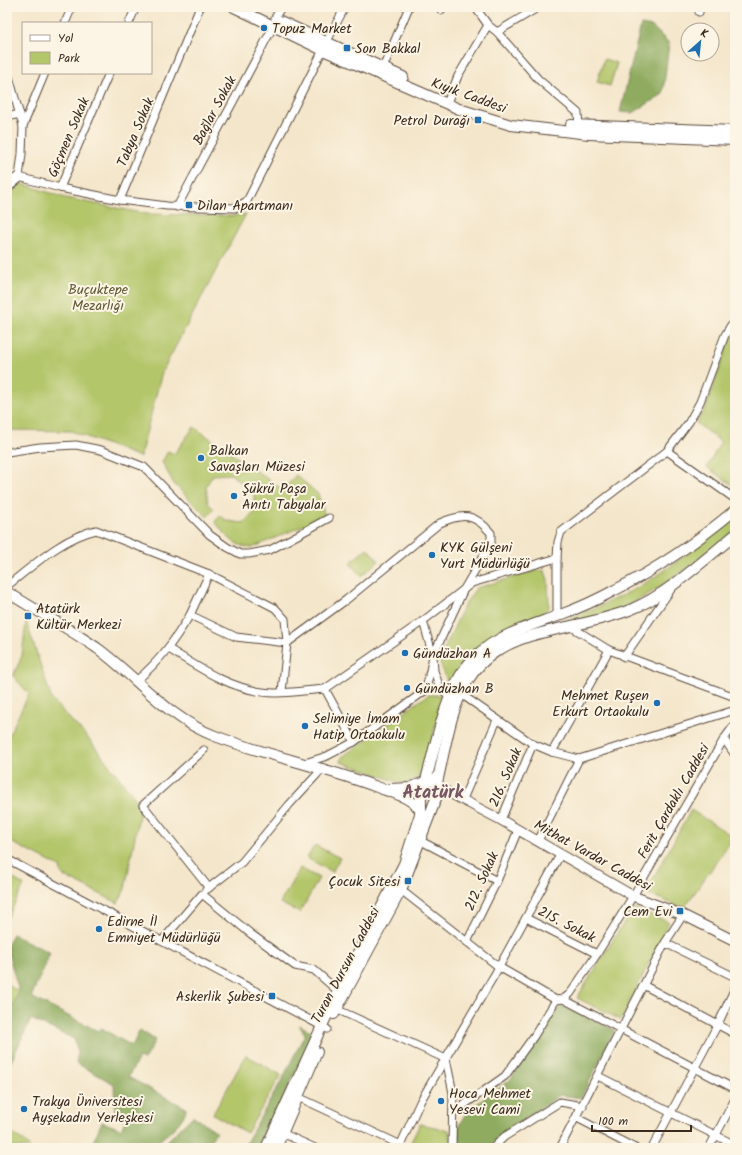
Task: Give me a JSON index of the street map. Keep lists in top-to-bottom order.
{
  "streets": {
    "main road": ["Kıyık Caddesi", "Turan Dursun Caddesi"],
    "street": [
      "Bağlar Sokak",
      "Tabya Sokak",
      "Göçmen Sokak",
      "216. Sokak",
      "Ferit Çardaklı Caddesi",
      "Mithat Vardar Caddesi",
      "212. Sokak",
      "215. Sokak"
    ]
  },
  "crossings": [
    ["Kıyık Caddesi", "Bağlar Sokak"],
    ["216. Sokak", "Mithat Vardar Caddesi"],
    ["Ferit Çardaklı Caddesi", "Mithat Vardar Caddesi"],
    ["Ferit Çardaklı Caddesi", "215. Sokak"],
    ["Mithat Vardar Caddesi", "212. Sokak"],
    ["Mithat Vardar Caddesi", "Turan Dursun Caddesi"]
  ],
  "districts": ["Atatürk"],
  "parks": ["Buçuktepe Mezarlığı"],
  "places": {
    "other": [
      "Topuz Market",
      "Balkan Savaşları Müzesi",
      "Şükrü Paşa Anıtı Tabyalar",
      "KYK Gülşeni Yurt Müdürlüğü",
      "Gündüzhan A",
      "Gündüzhan B",
      "Mehmet Ruşen Erkurt Ortaokulu",
      "Selimiye İmam Hatip Ortaokulu",
      "Edirne İl Emniyet Müdürlüğü",
      "Hoca Mehmet Yesevi Cami",
      "Trakya Üniversitesi Ayşekadın Yerleşkesi"
    ],
    "transit": [
      "Son Bakkal",
      "Petrol Durağı",
      "Dilan Apartmanı",
      "Atatürk Kültür Merkezi",
      "Çocuk Sitesi",
      "Cem Evi",
      "Askerlik Şubesi"
    ]
  },
  "legend": ["Yol", "Park"],
  "scale_bar": "100 m",
  "north": "top right"
}
